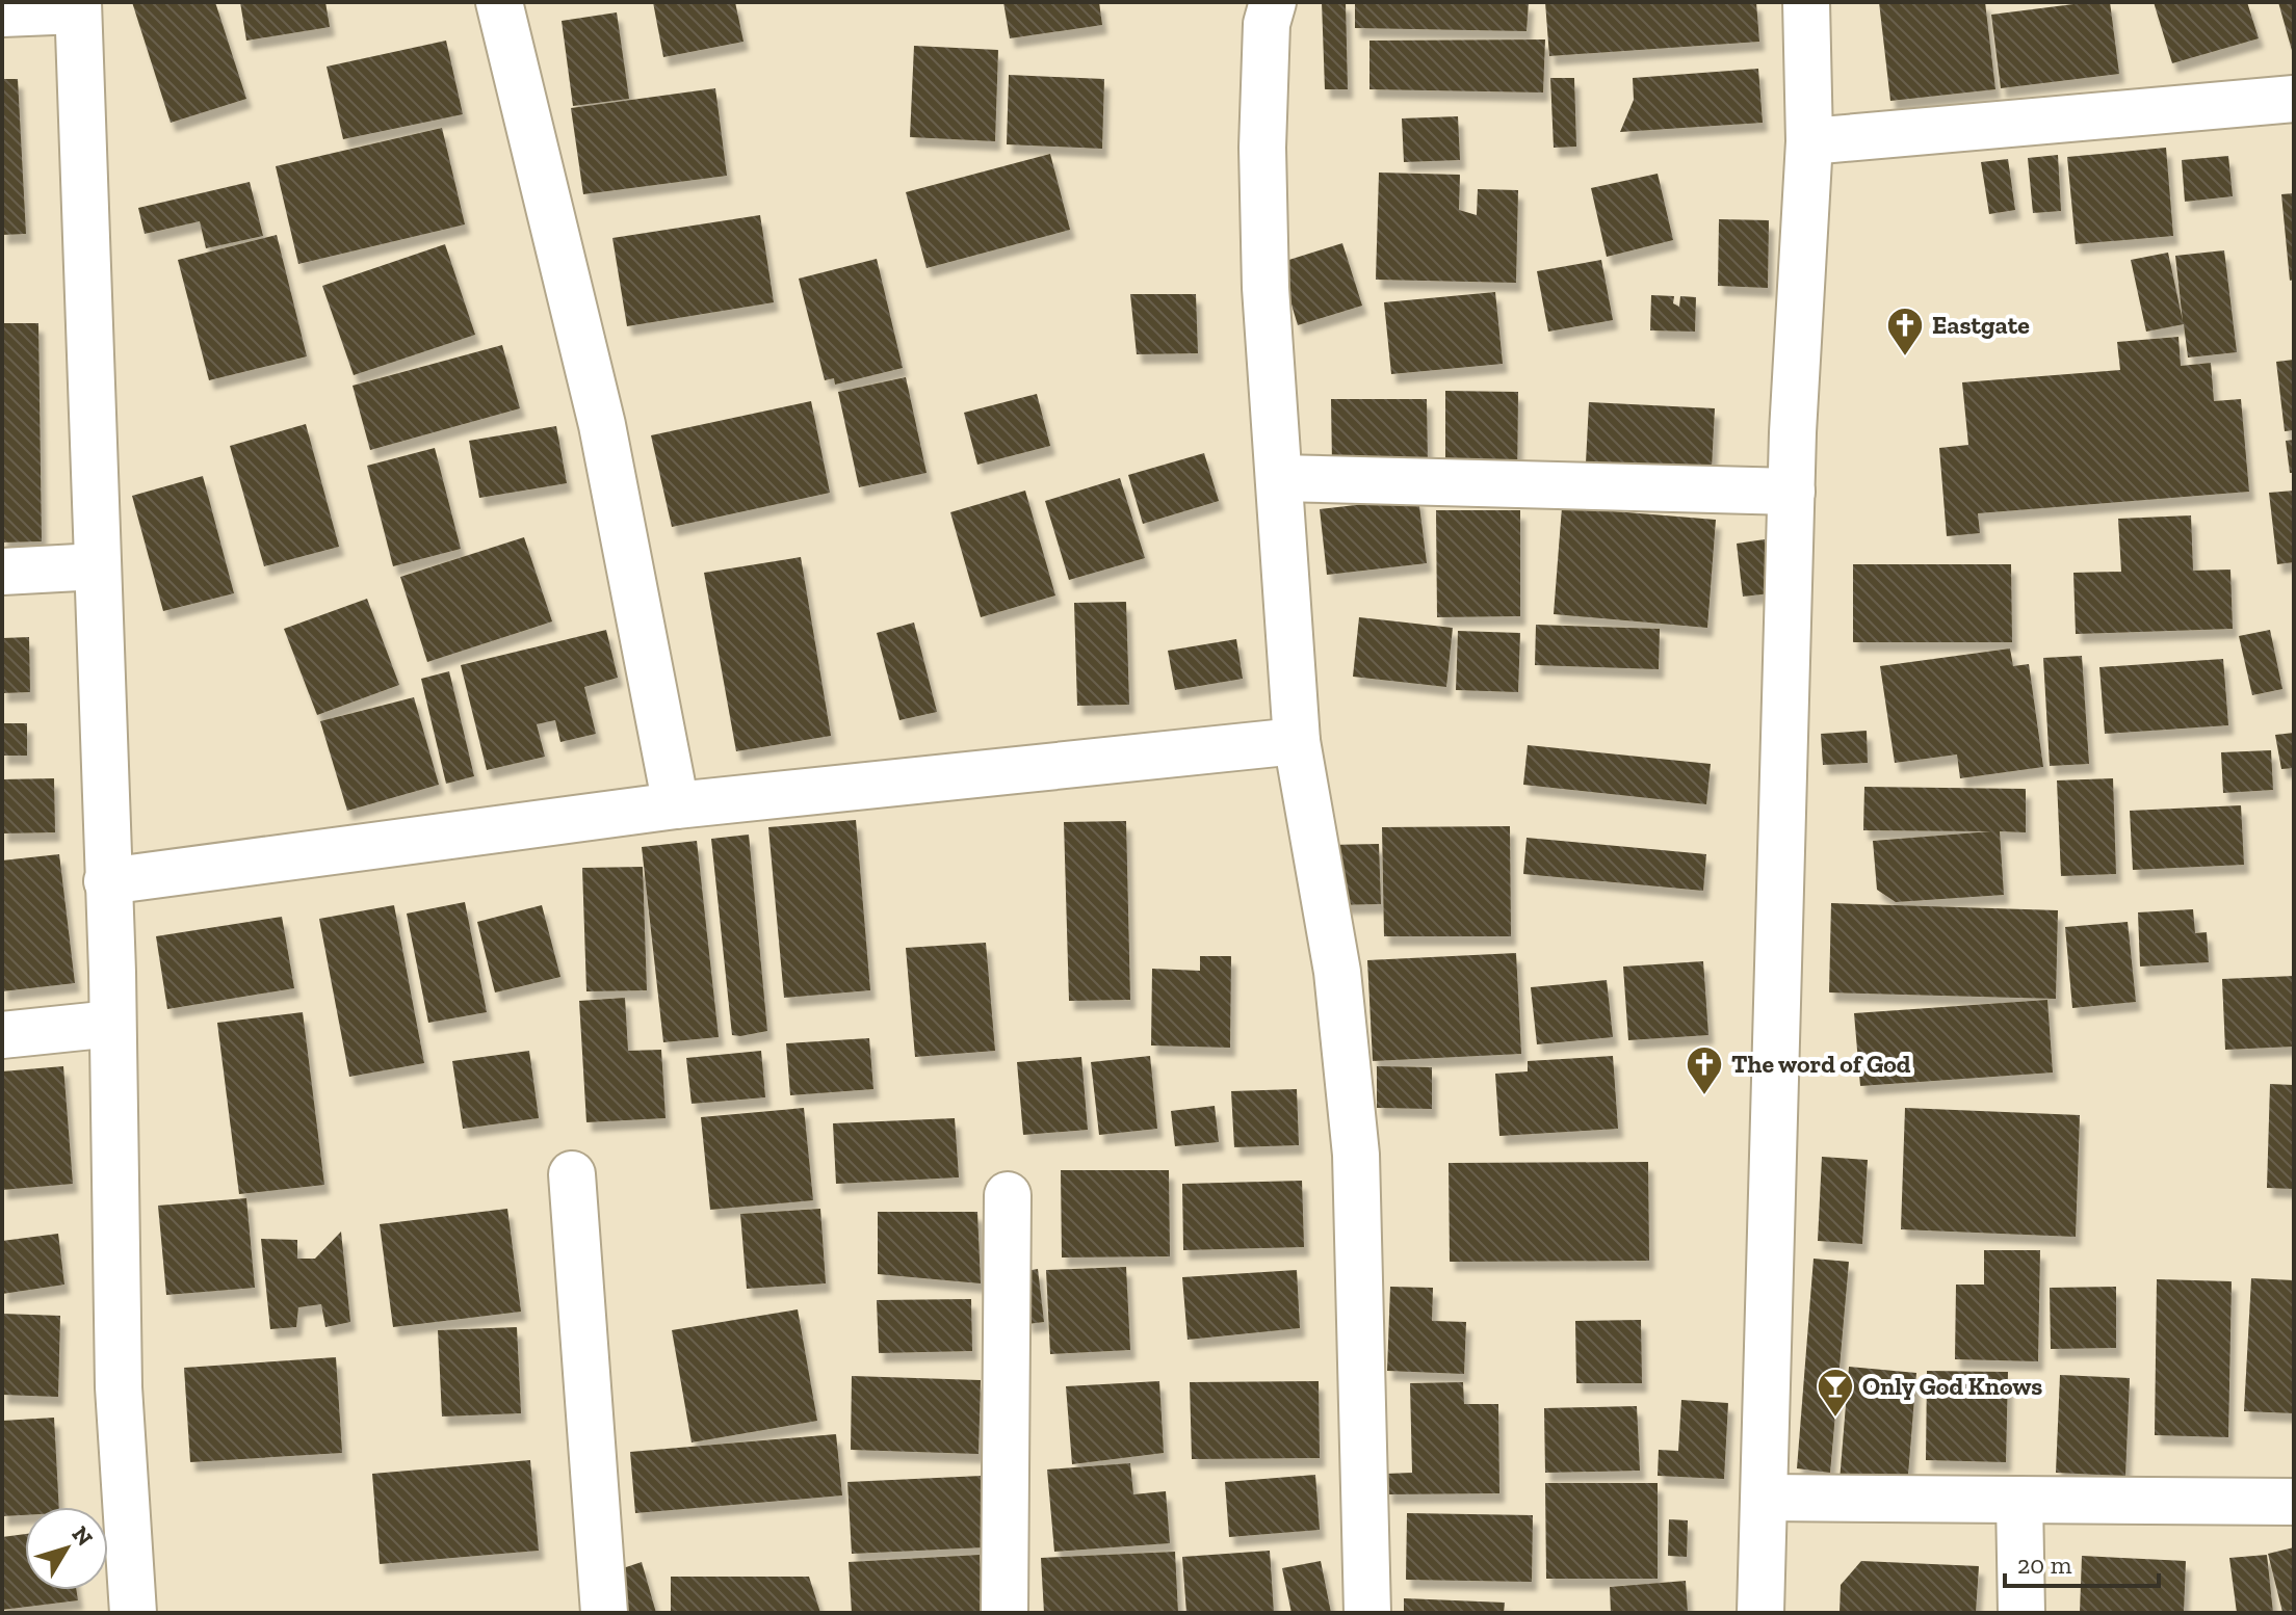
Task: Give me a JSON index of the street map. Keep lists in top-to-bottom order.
{
  "places": {
    "church": ["Eastgate", "The word of God"],
    "bar": ["Only God Knows"]
  },
  "scale_bar": "20 m",
  "north": "top right"
}
